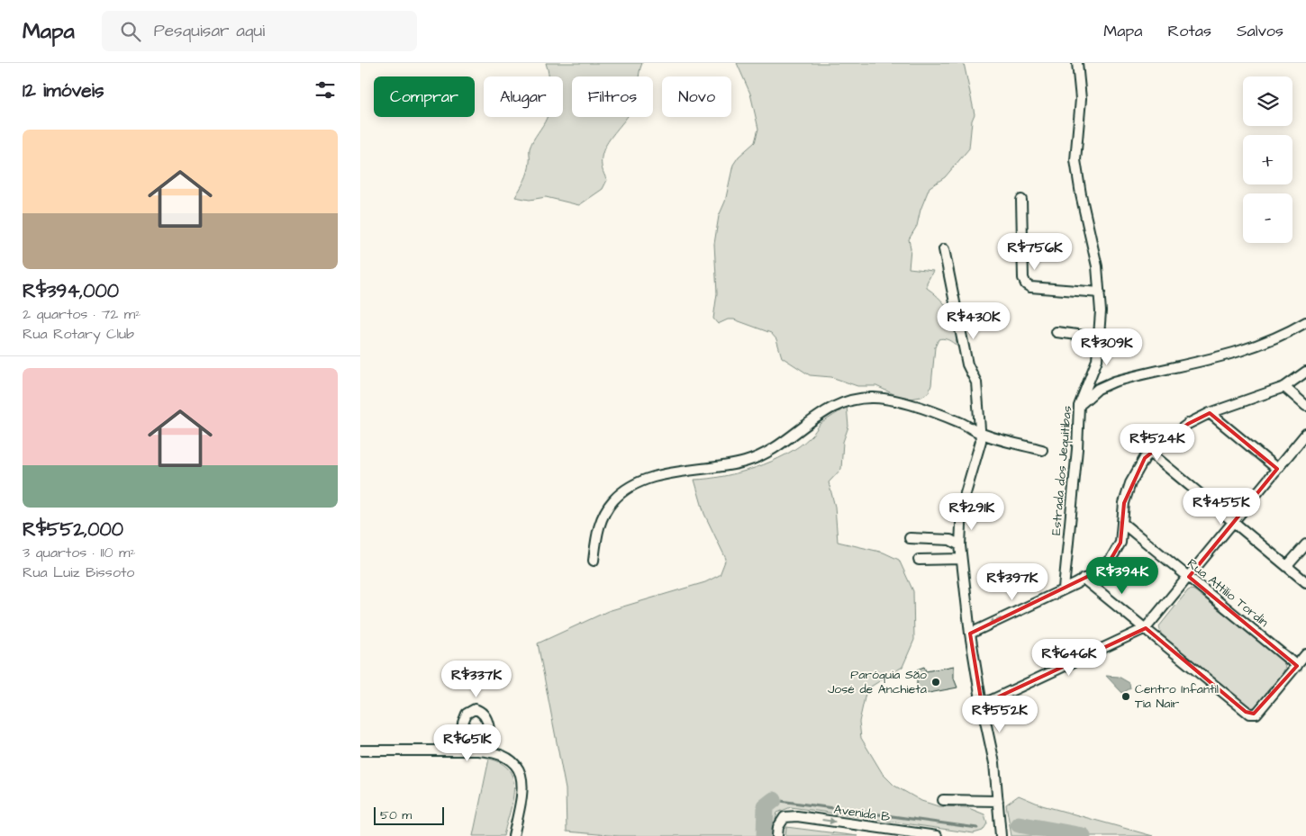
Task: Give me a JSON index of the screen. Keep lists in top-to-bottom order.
{
  "streets": {
    "street": ["Estrada dos Jequitibas", "Rua Attilio Tordin", "Avenida B"]
  },
  "one_way": ["Avenida B"],
  "places": ["Paróquia São José de Anchieta", "Centro Infantil Tia Nair"],
  "scale_bar": "50 m",
  "page": {
    "header": "Mapa",
    "search": "Pesquisar aqui",
    "nav": ["Mapa", "Rotas", "Salvos"],
    "heading": "12 imóveis",
    "map_buttons": ["+", "−"],
    "chip": [
      "Comprar",
      "Alugar",
      "Filtros",
      "Novo"
    ],
    "list": [
      {
        "name": "R$394,000",
        "note": "2 quartos · 72 m² · Rua Rotary Club"
      },
      {
        "name": "R$552,000",
        "note": "3 quartos · 110 m² · Rua Luiz Bissoto"
      }
    ],
    "price": [
      "R$756K",
      "R$430K",
      "R$309K",
      "R$524K",
      "R$455K",
      "R$291K",
      "R$394K",
      "R$397K",
      "R$646K",
      "R$337K",
      "R$552K",
      "R$651K"
    ],
    "scale": "50 m"
  }
}
